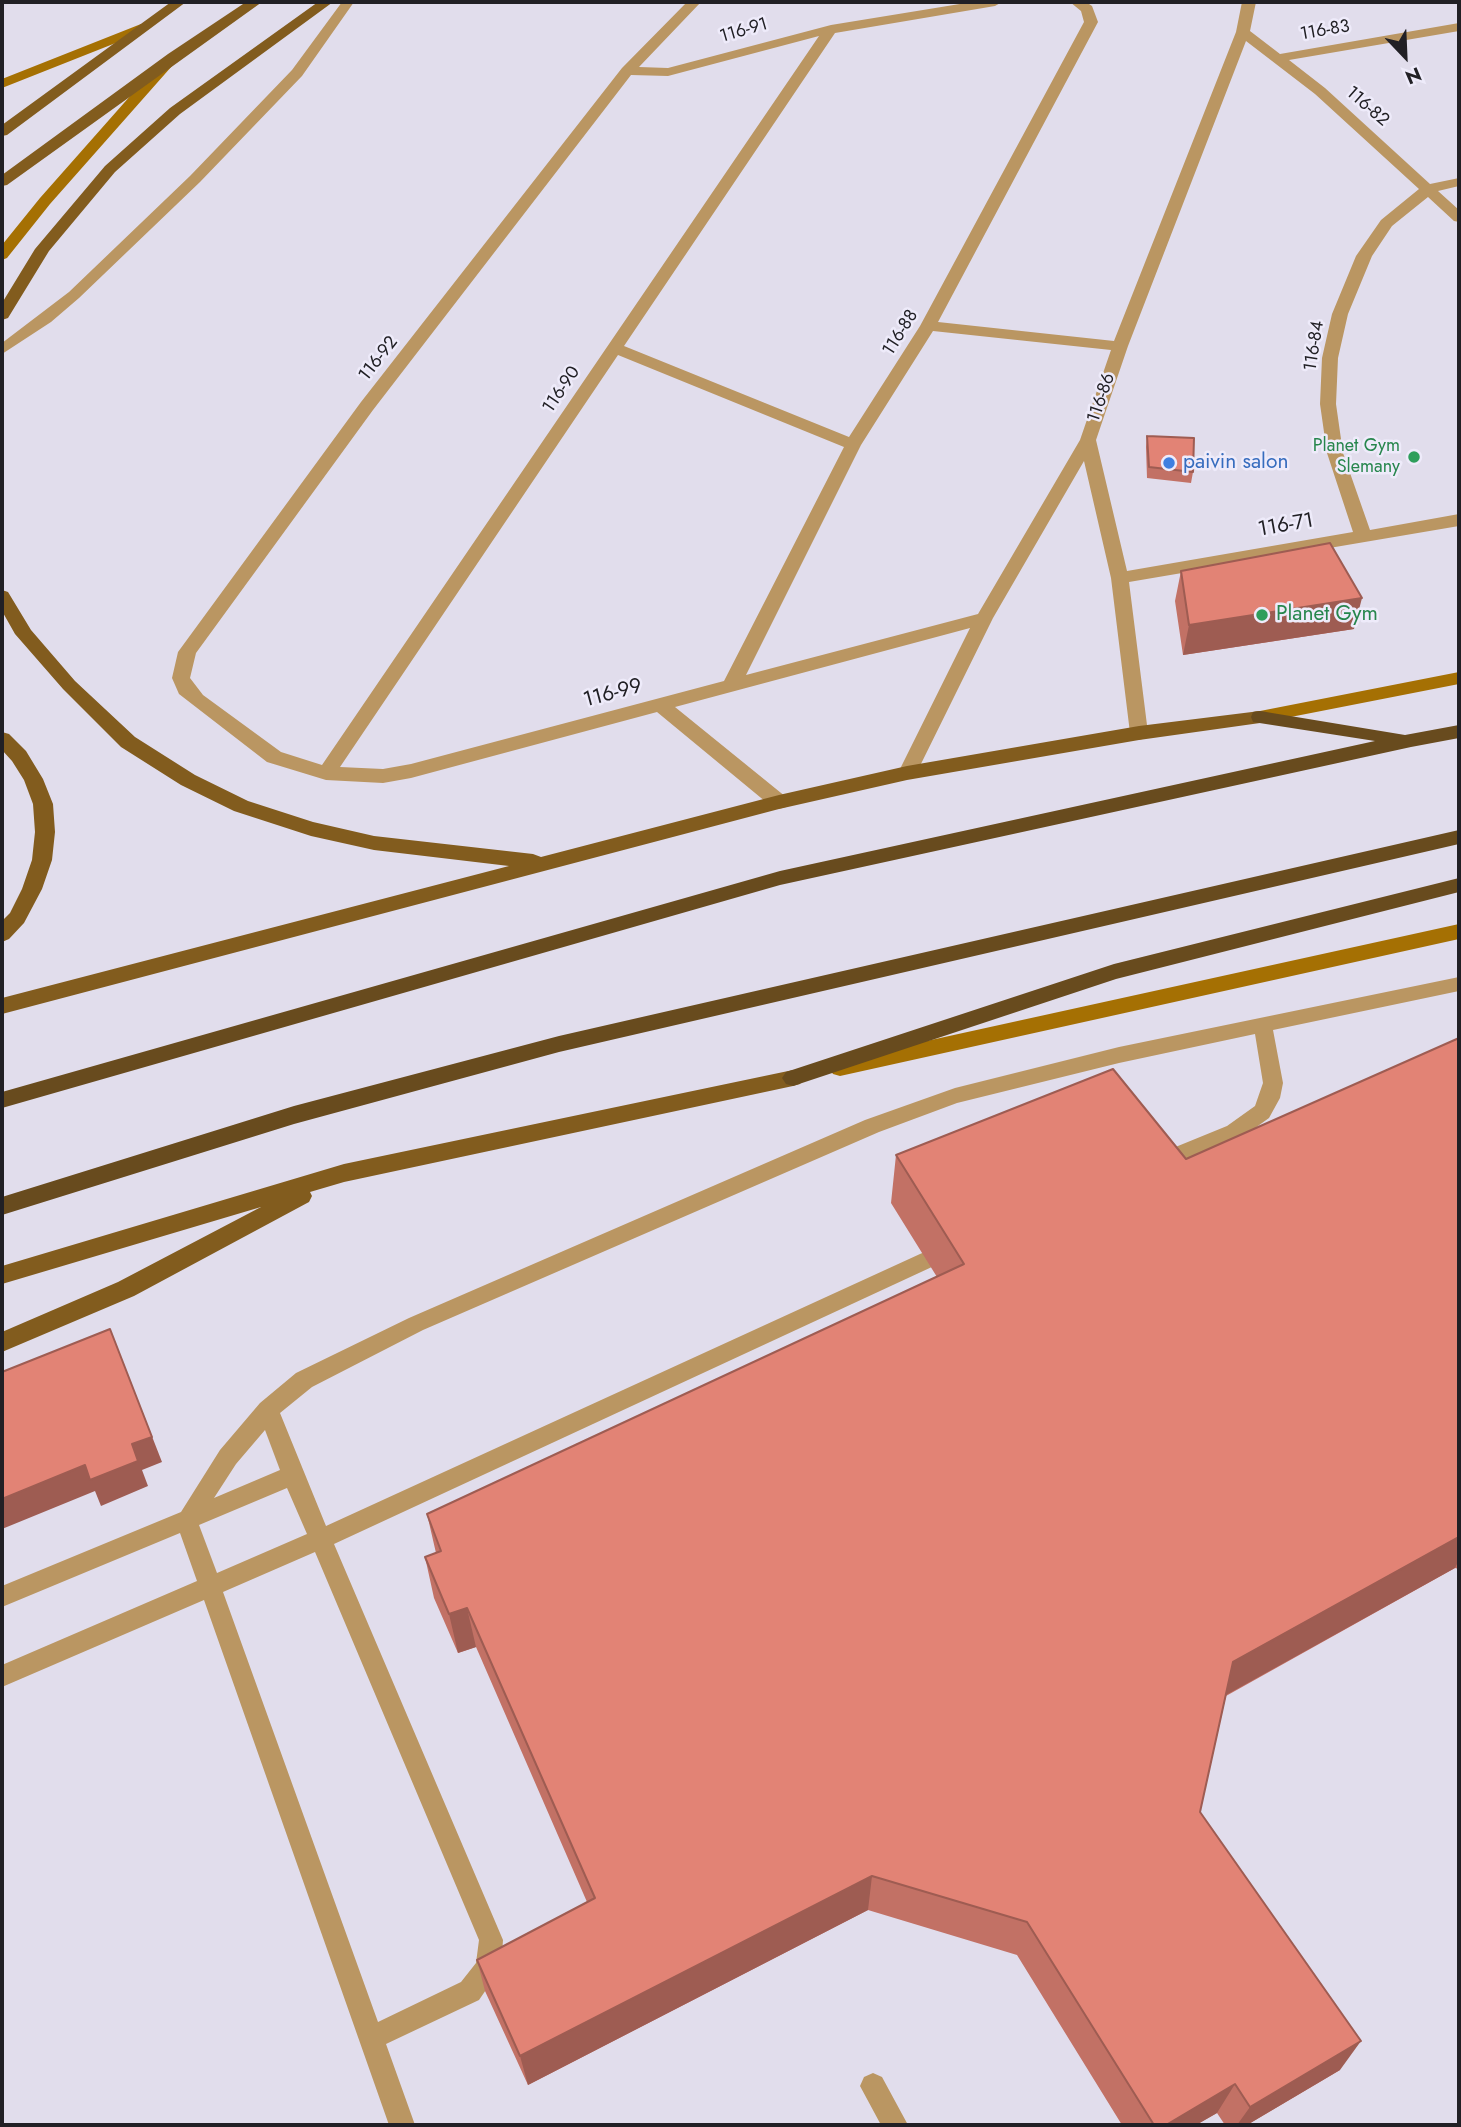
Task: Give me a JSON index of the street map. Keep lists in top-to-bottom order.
{
  "streets": {
    "street": [
      "116-91",
      "116-83",
      "116-82",
      "116-88",
      "116-84",
      "116-92",
      "116-90",
      "116-86",
      "116-71",
      "116-99"
    ]
  },
  "crossings": [
    ["116-91", "116-92"],
    ["116-91", "116-90"],
    ["116-83", "116-82"],
    ["116-82", "116-84"],
    ["116-82", "116-86"],
    ["116-88", "116-99"],
    ["116-84", "116-71"],
    ["116-92", "116-99"],
    ["116-90", "116-99"],
    ["116-86", "116-99"]
  ],
  "places": ["Planet Gym Slemany", "paivin salon", "Planet Gym"],
  "north": "bottom right"
}
